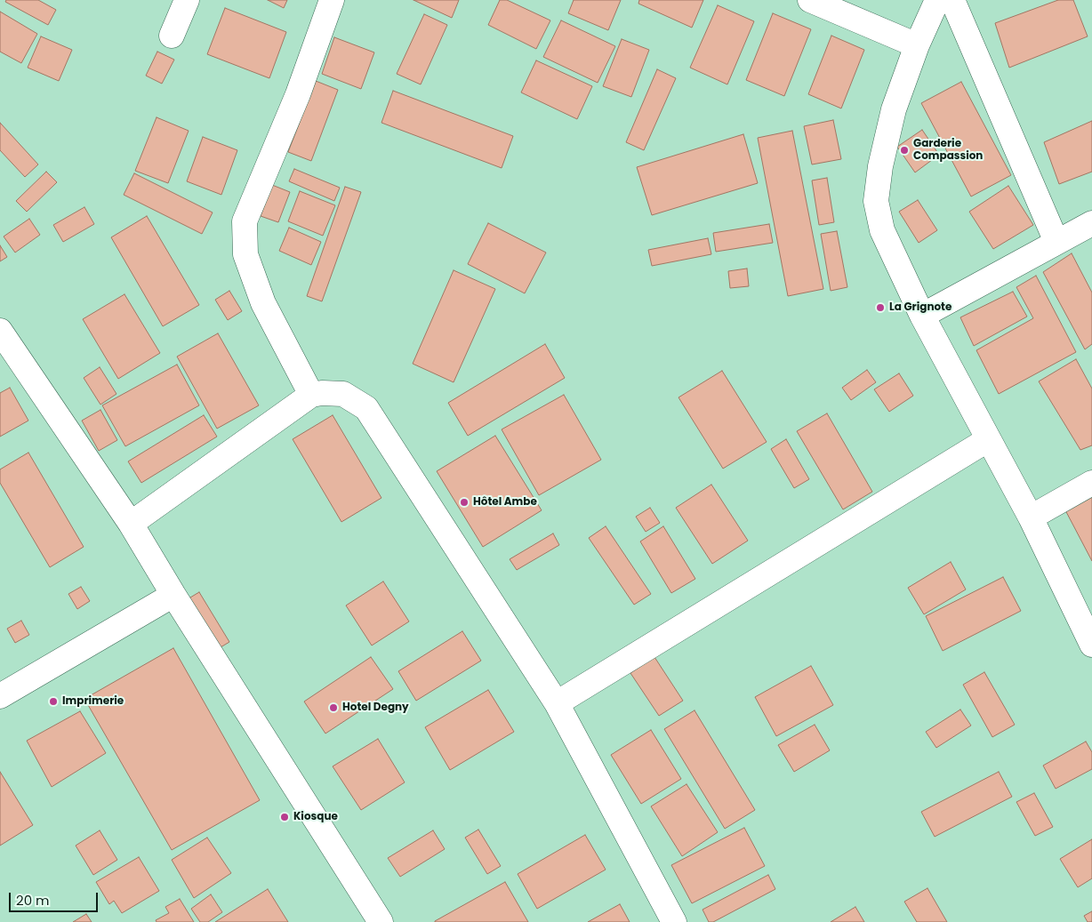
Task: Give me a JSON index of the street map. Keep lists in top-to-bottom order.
{
  "places": [
    "Garderie Compassion",
    "La Grignote",
    "Hôtel Ambe",
    "Imprimerie",
    "Hotel Degny",
    "Kiosque"
  ],
  "scale_bar": "20 m"
}
